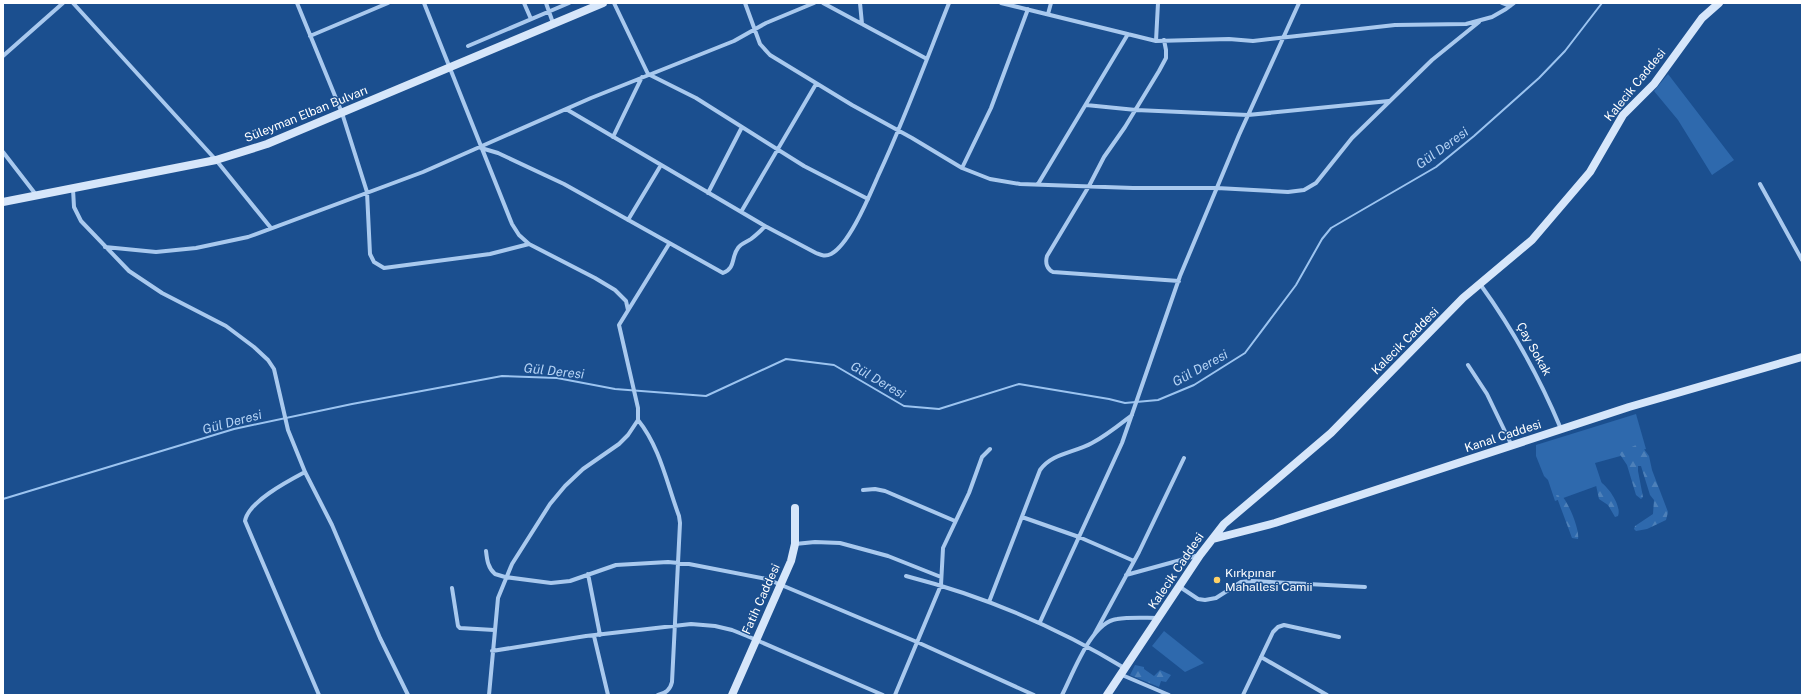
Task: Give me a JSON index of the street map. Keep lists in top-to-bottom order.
{
  "streets": {
    "street": [
      "Kalecik Caddesi",
      "Süleyman Elban Bulvarı",
      "Çay Sokak",
      "Kanal Caddesi",
      "Fatih Caddesi"
    ]
  },
  "crossings": [
    ["Kalecik Caddesi", "Çay Sokak"],
    ["Kalecik Caddesi", "Kanal Caddesi"],
    ["Çay Sokak", "Kanal Caddesi"]
  ],
  "water": ["Gül Deresi"],
  "places": ["Kırkpınar Mahallesi Camii"]
}
